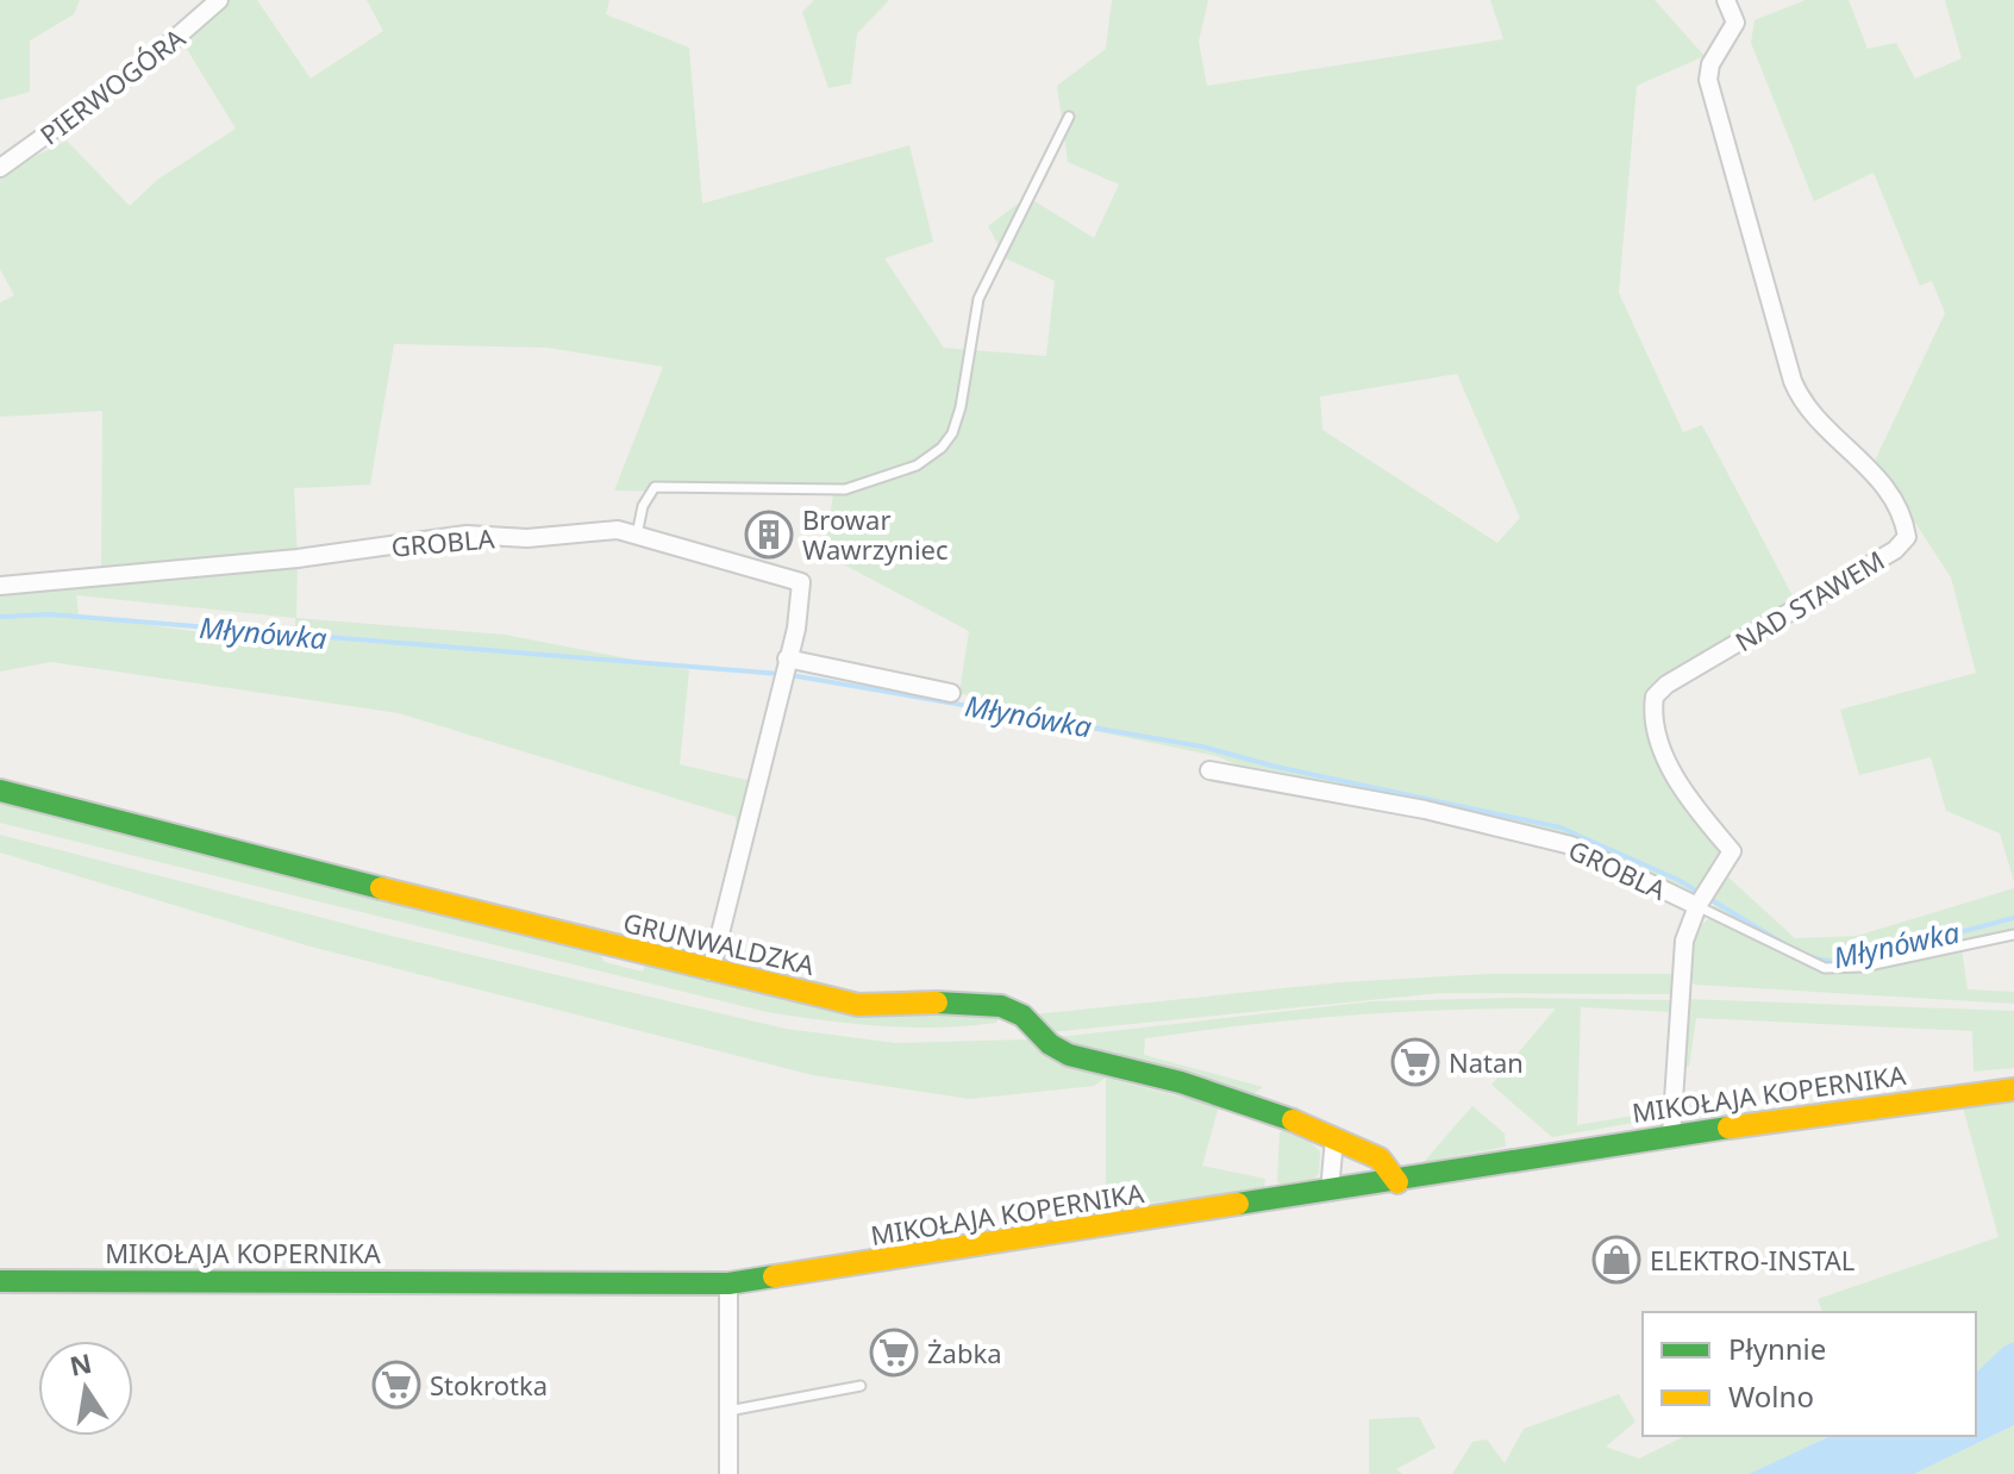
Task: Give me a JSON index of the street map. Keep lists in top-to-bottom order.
{
  "streets": {
    "main road": ["GRUNWALDZKA", "MIKOŁAJA KOPERNIKA"],
    "street": ["PIERWOGÓRA", "GROBLA", "NAD STAWEM"]
  },
  "crossings": [
    ["GROBLA", "NAD STAWEM"],
    ["GROBLA", "GRUNWALDZKA"],
    ["NAD STAWEM", "MIKOŁAJA KOPERNIKA"],
    ["GRUNWALDZKA", "MIKOŁAJA KOPERNIKA"]
  ],
  "water": ["Młynówka"],
  "places": {
    "building": ["Browar Wawrzyniec"],
    "supermarket": ["Natan", "Żabka", "Stokrotka"],
    "shop": ["ELEKTRO-INSTAL"]
  },
  "legend": ["Płynnie", "Wolno"],
  "north": "top"
}
